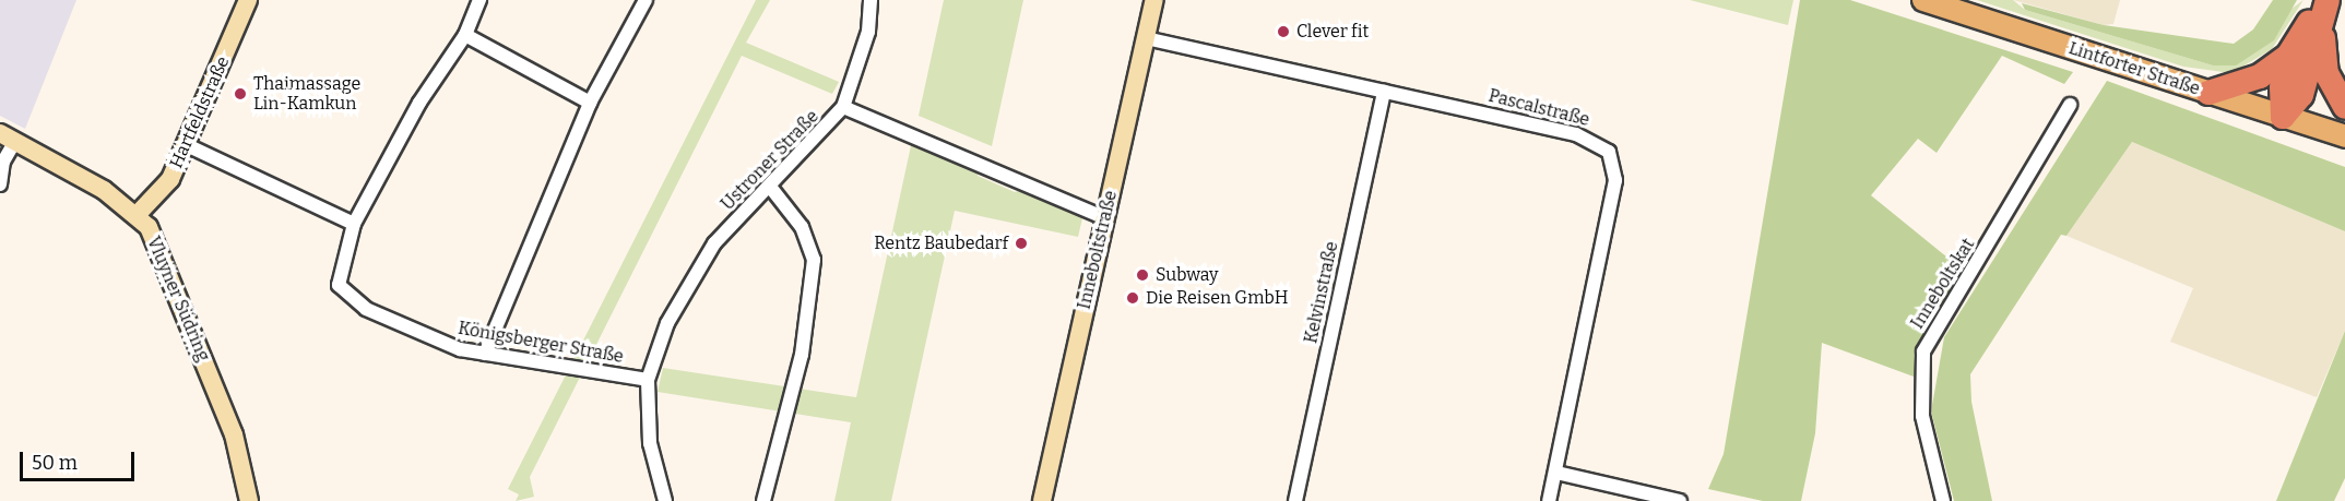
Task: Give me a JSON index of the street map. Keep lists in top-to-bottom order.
{
  "streets": {
    "main road": ["Lintforter Straße"],
    "street": [
      "Pascalstraße",
      "Hartfeldstraße",
      "Ustroner Straße",
      "Inneboltstraße",
      "Inneboltskat",
      "Kelvinstraße",
      "Vluyner Südring",
      "Königsberger Straße"
    ]
  },
  "crossings": [
    ["Pascalstraße", "Inneboltstraße"],
    ["Pascalstraße", "Kelvinstraße"],
    ["Hartfeldstraße", "Vluyner Südring"],
    ["Ustroner Straße", "Inneboltstraße"],
    ["Ustroner Straße", "Königsberger Straße"]
  ],
  "places": [
    "Clever fit",
    "Thaimassage Lin-Kamkun",
    "Rentz Baubedarf",
    "Subway",
    "Die Reisen GmbH"
  ],
  "scale_bar": "50 m"
}
